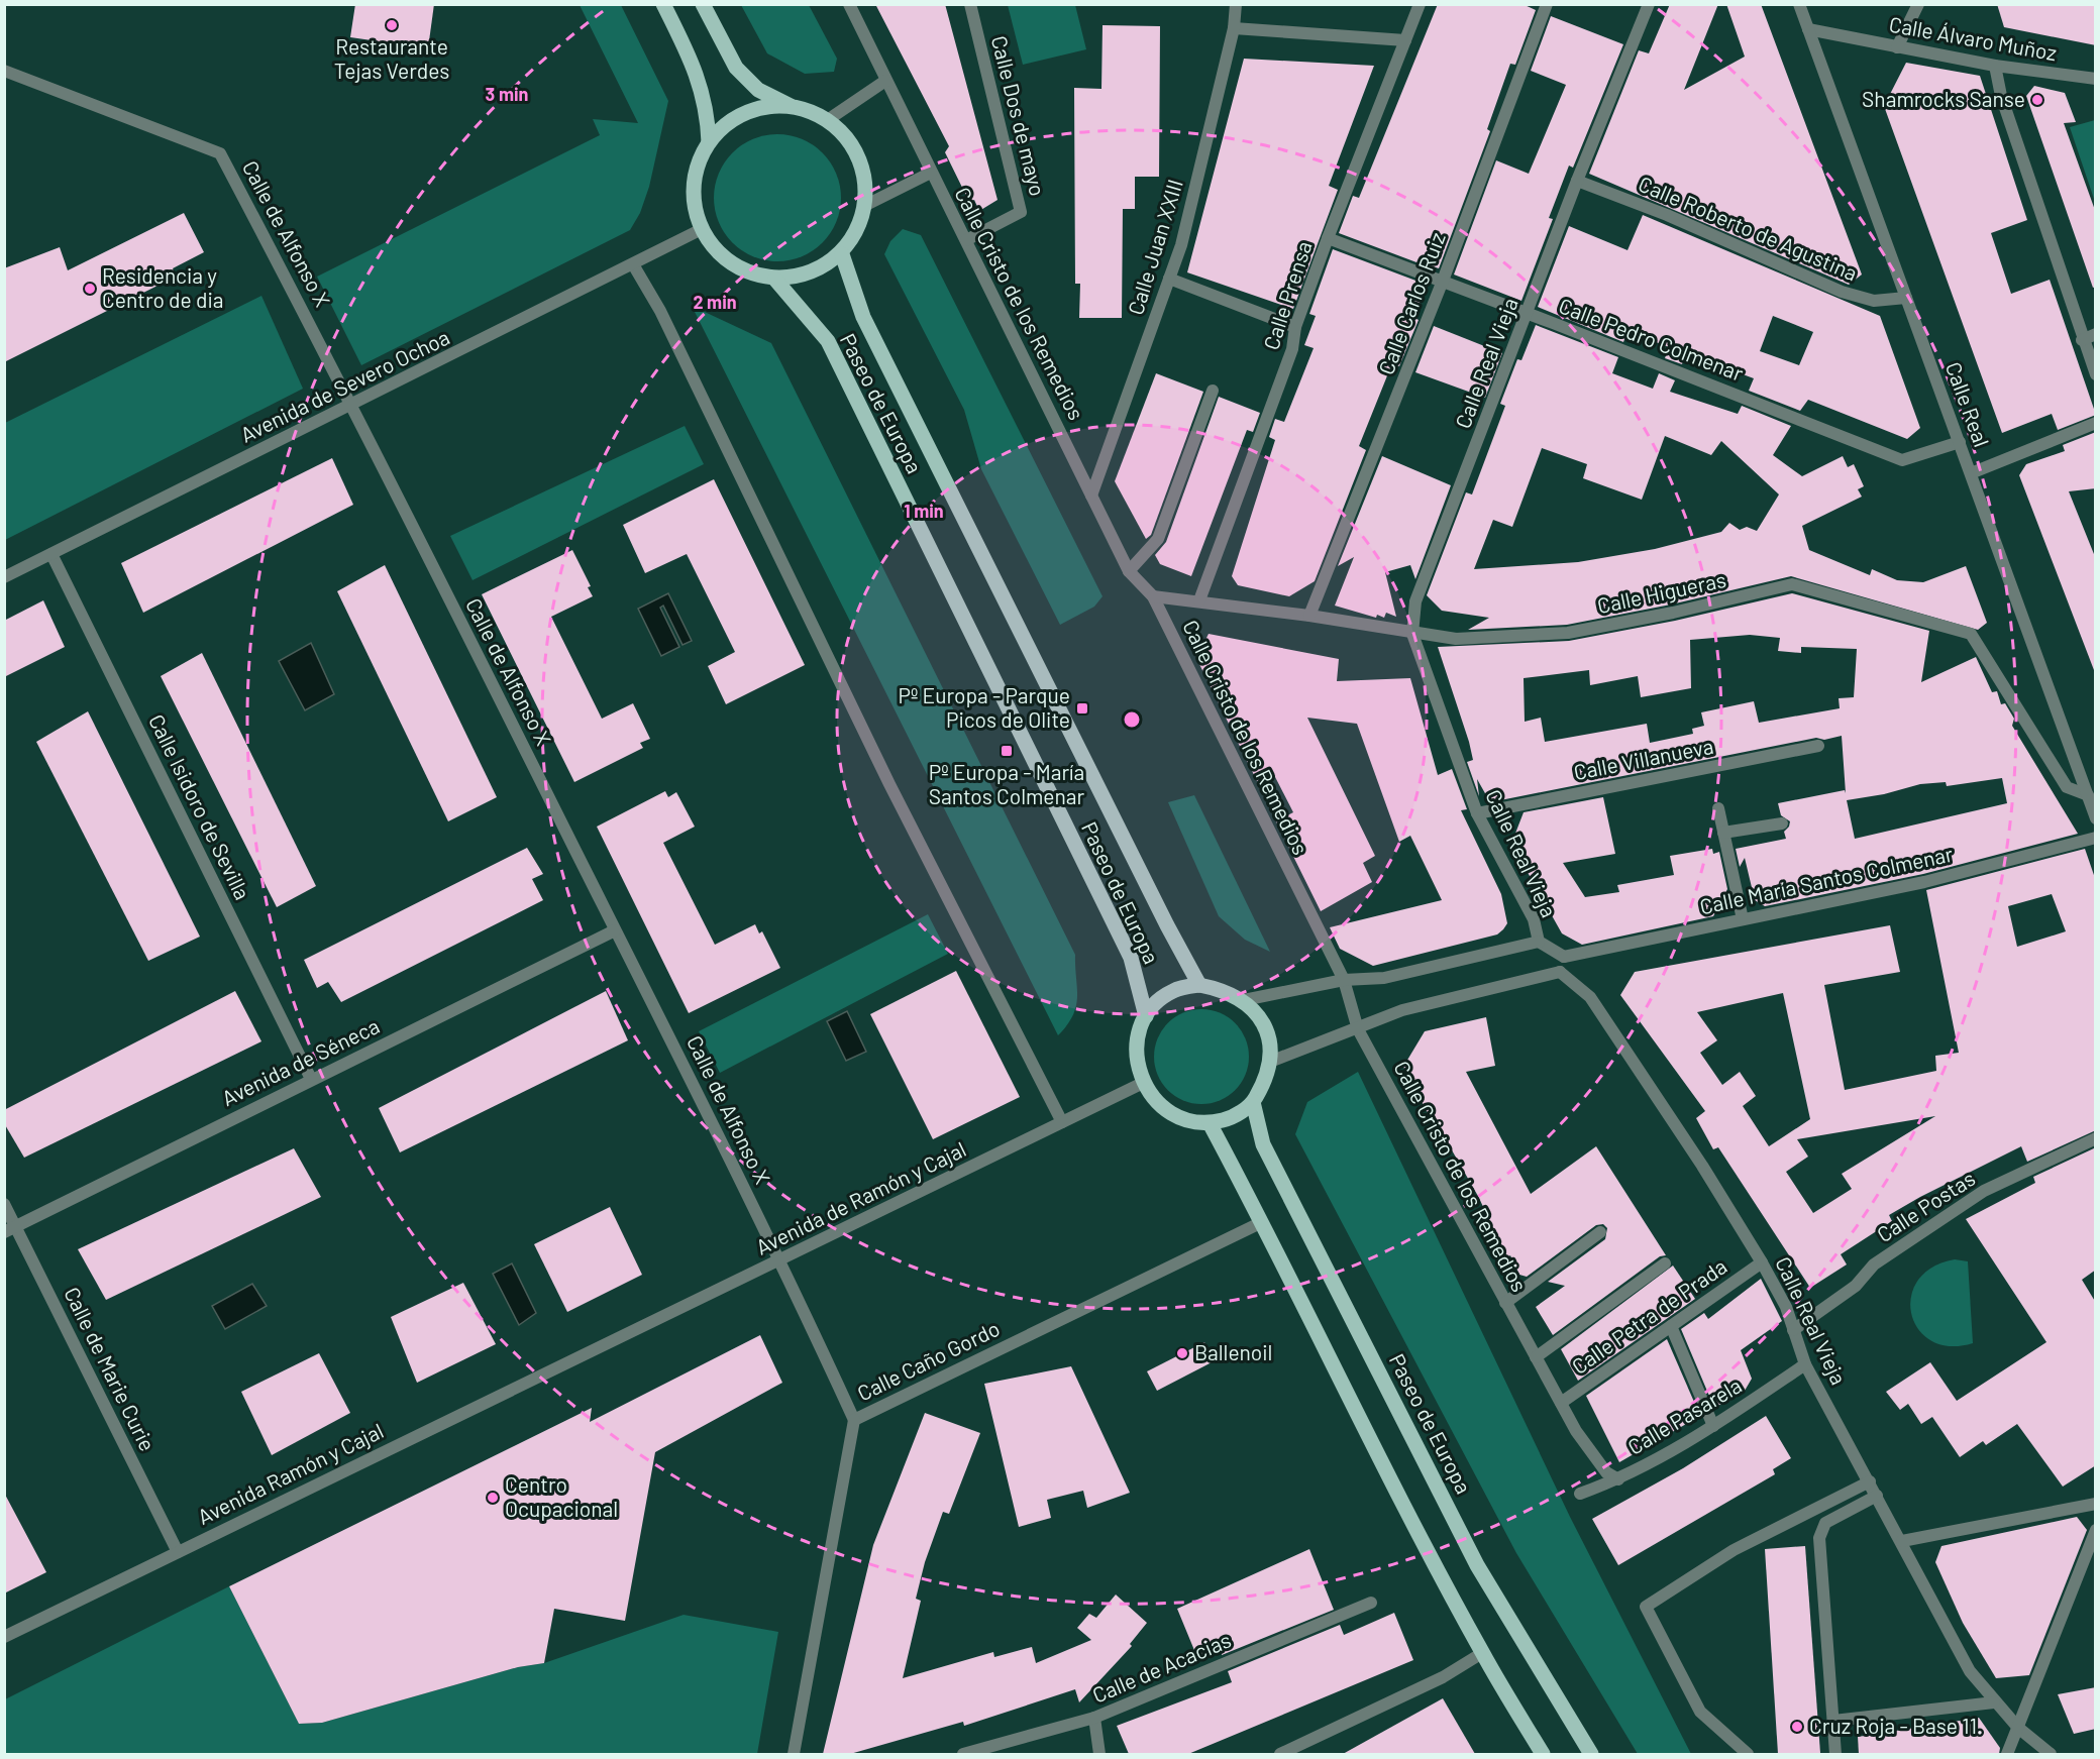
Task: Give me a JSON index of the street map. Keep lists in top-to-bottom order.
{
  "streets": {
    "main road": ["Paseo de Europa"],
    "street": [
      "Calle Álvaro Muñoz",
      "Calle Dos de mayo",
      "Calle Roberto de Agustina",
      "Calle de Alfonso X",
      "Calle Juan XXIII",
      "Calle Prensa",
      "Calle Cristo de los Remedios",
      "Calle Carlos Ruiz",
      "Calle Pedro Colmenar",
      "Calle Real Vieja",
      "Avenida de Severo Ochoa",
      "Calle Real",
      "Calle Higueras",
      "Calle Villanueva",
      "Calle Isidoro de Sevilla",
      "Calle María Santos Colmenar",
      "Avenida de Séneca",
      "Avenida de Ramón y Cajal",
      "Calle Postas",
      "Calle Petra de Prada",
      "Calle Caño Gordo",
      "Calle de Marie Curie",
      "Calle Pasarela",
      "Avenida Ramón y Cajal",
      "Calle de Acacias"
    ]
  },
  "crossings": [
    ["Calle Álvaro Muñoz", "Calle Real"],
    ["Calle Dos de mayo", "Calle Cristo de los Remedios"],
    ["Calle Roberto de Agustina", "Calle Real Vieja"],
    ["Calle Roberto de Agustina", "Calle Real"],
    ["Calle de Alfonso X", "Avenida de Severo Ochoa"],
    ["Calle de Alfonso X", "Avenida de Séneca"],
    ["Calle de Alfonso X", "Avenida de Ramón y Cajal"],
    ["Calle de Alfonso X", "Calle Caño Gordo"],
    ["Calle Juan XXIII", "Calle Cristo de los Remedios"],
    ["Calle Prensa", "Calle Pedro Colmenar"],
    ["Calle Prensa", "Calle Higueras"],
    ["Calle Cristo de los Remedios", "Calle Higueras"],
    ["Calle Cristo de los Remedios", "Calle Petra de Prada"],
    ["Calle Cristo de los Remedios", "Calle Pasarela"],
    ["Calle Carlos Ruiz", "Calle Pedro Colmenar"],
    ["Calle Carlos Ruiz", "Calle Higueras"],
    ["Calle Pedro Colmenar", "Calle Real Vieja"],
    ["Calle Pedro Colmenar", "Calle Real"],
    ["Calle Real Vieja", "Calle Higueras"],
    ["Calle Real Vieja", "Calle Villanueva"],
    ["Calle Real Vieja", "Calle María Santos Colmenar"],
    ["Calle Real Vieja", "Calle Postas"],
    ["Calle Real Vieja", "Calle Petra de Prada"],
    ["Calle Real Vieja", "Calle Pasarela"],
    ["Avenida de Severo Ochoa", "Paseo de Europa"],
    ["Avenida de Severo Ochoa", "Calle Isidoro de Sevilla"],
    ["Paseo de Europa", "Avenida de Ramón y Cajal"],
    ["Calle Real", "Calle Higueras"],
    ["Calle Isidoro de Sevilla", "Avenida de Séneca"],
    ["Avenida de Séneca", "Calle de Marie Curie"],
    ["Avenida de Ramón y Cajal", "Avenida Ramón y Cajal"],
    ["Calle de Marie Curie", "Avenida Ramón y Cajal"]
  ],
  "places": {
    "other": [
      "Restaurante Tejas Verdes",
      "Shamrocks Sanse",
      "Residencia y Centro de dia",
      "Ballenoil",
      "Centro Ocupacional",
      "Cruz Roja - Base 11."
    ],
    "transit": ["Pº Europa - Parque Picos de Olite", "Pº Europa - María Santos Colmenar"]
  },
  "rings": ["3 min", "2 min", "1 min"]
}
